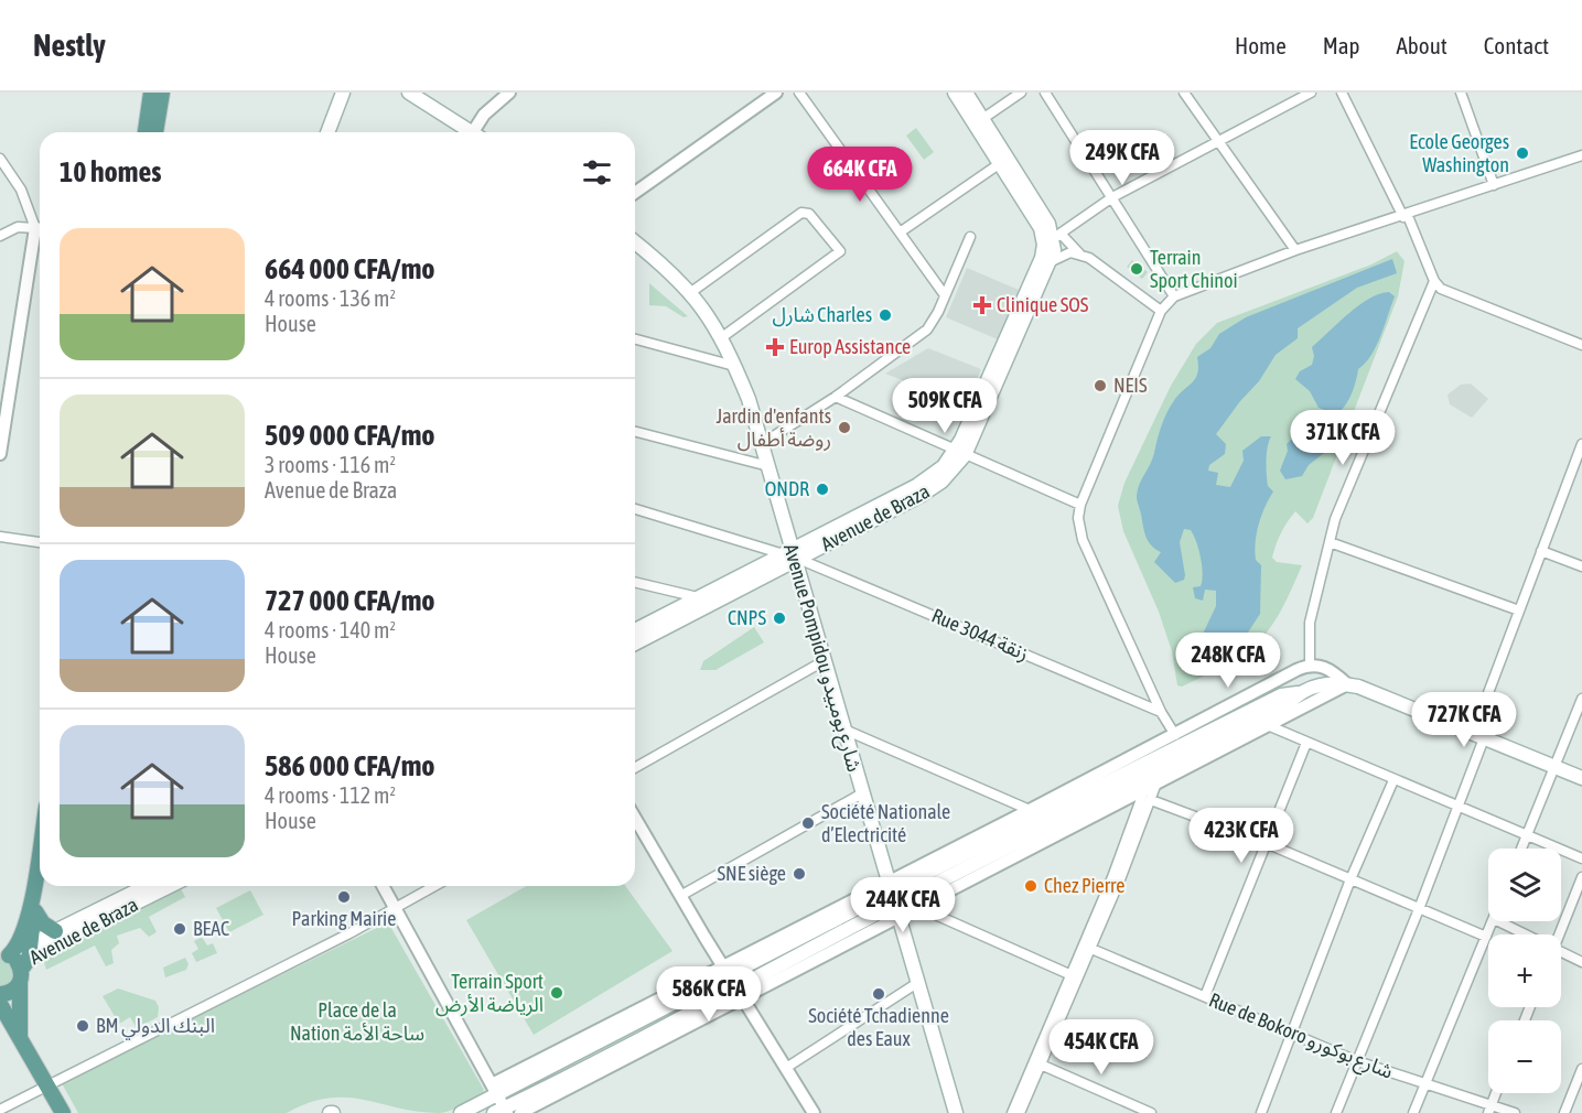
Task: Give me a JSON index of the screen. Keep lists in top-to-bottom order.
{
  "streets": {
    "main road": ["Avenue de Braza", "Avenue Pompidou شارع بومبيدو"],
    "street": ["Rue 3044 زنقة", "Rue de Bokoro شارع بوكورو"]
  },
  "crossings": [
    ["Avenue de Braza", "Rue 3044 زنقة"],
    ["Avenue de Braza", "Avenue Pompidou شارع بومبيدو"],
    ["Rue 3044 زنقة", "Avenue Pompidou شارع بومبيدو"]
  ],
  "parks": ["Place de la Nation ساحة الأمة"],
  "places": {
    "other": [
      "Ecole Georges Washington",
      "Terrain Sport Chinoi",
      "شارل Charles",
      "NEIS",
      "Jardin d'enfants روضة أطفال",
      "ONDR",
      "CNPS",
      "Société Nationale d’Electricité",
      "SNE siège",
      "Chez Pierre",
      "Parking Mairie",
      "BEAC",
      "Terrain Sport الرياضة الأرض",
      "Société Tchadienne des Eaux",
      "BM البنك الدولي"
    ],
    "health": ["Clinique SOS", "Europ Assistance"]
  },
  "page": {
    "header": "Nestly",
    "nav": [
      "Home",
      "Map",
      "About",
      "Contact"
    ],
    "price": [
      "249K CFA",
      "664K CFA",
      "509K CFA",
      "371K CFA",
      "248K CFA",
      "727K CFA",
      "423K CFA",
      "244K CFA",
      "586K CFA",
      "454K CFA"
    ],
    "heading": "10 homes",
    "list": [
      {
        "name": "664 000 CFA/mo",
        "note": "4 rooms · 136 m² · House"
      },
      {
        "name": "509 000 CFA/mo",
        "note": "3 rooms · 116 m² · Avenue de Braza"
      },
      {
        "name": "727 000 CFA/mo",
        "note": "4 rooms · 140 m² · House"
      },
      {
        "name": "586 000 CFA/mo",
        "note": "4 rooms · 112 m² · House"
      }
    ],
    "map_buttons": ["+", "−"]
  }
}
